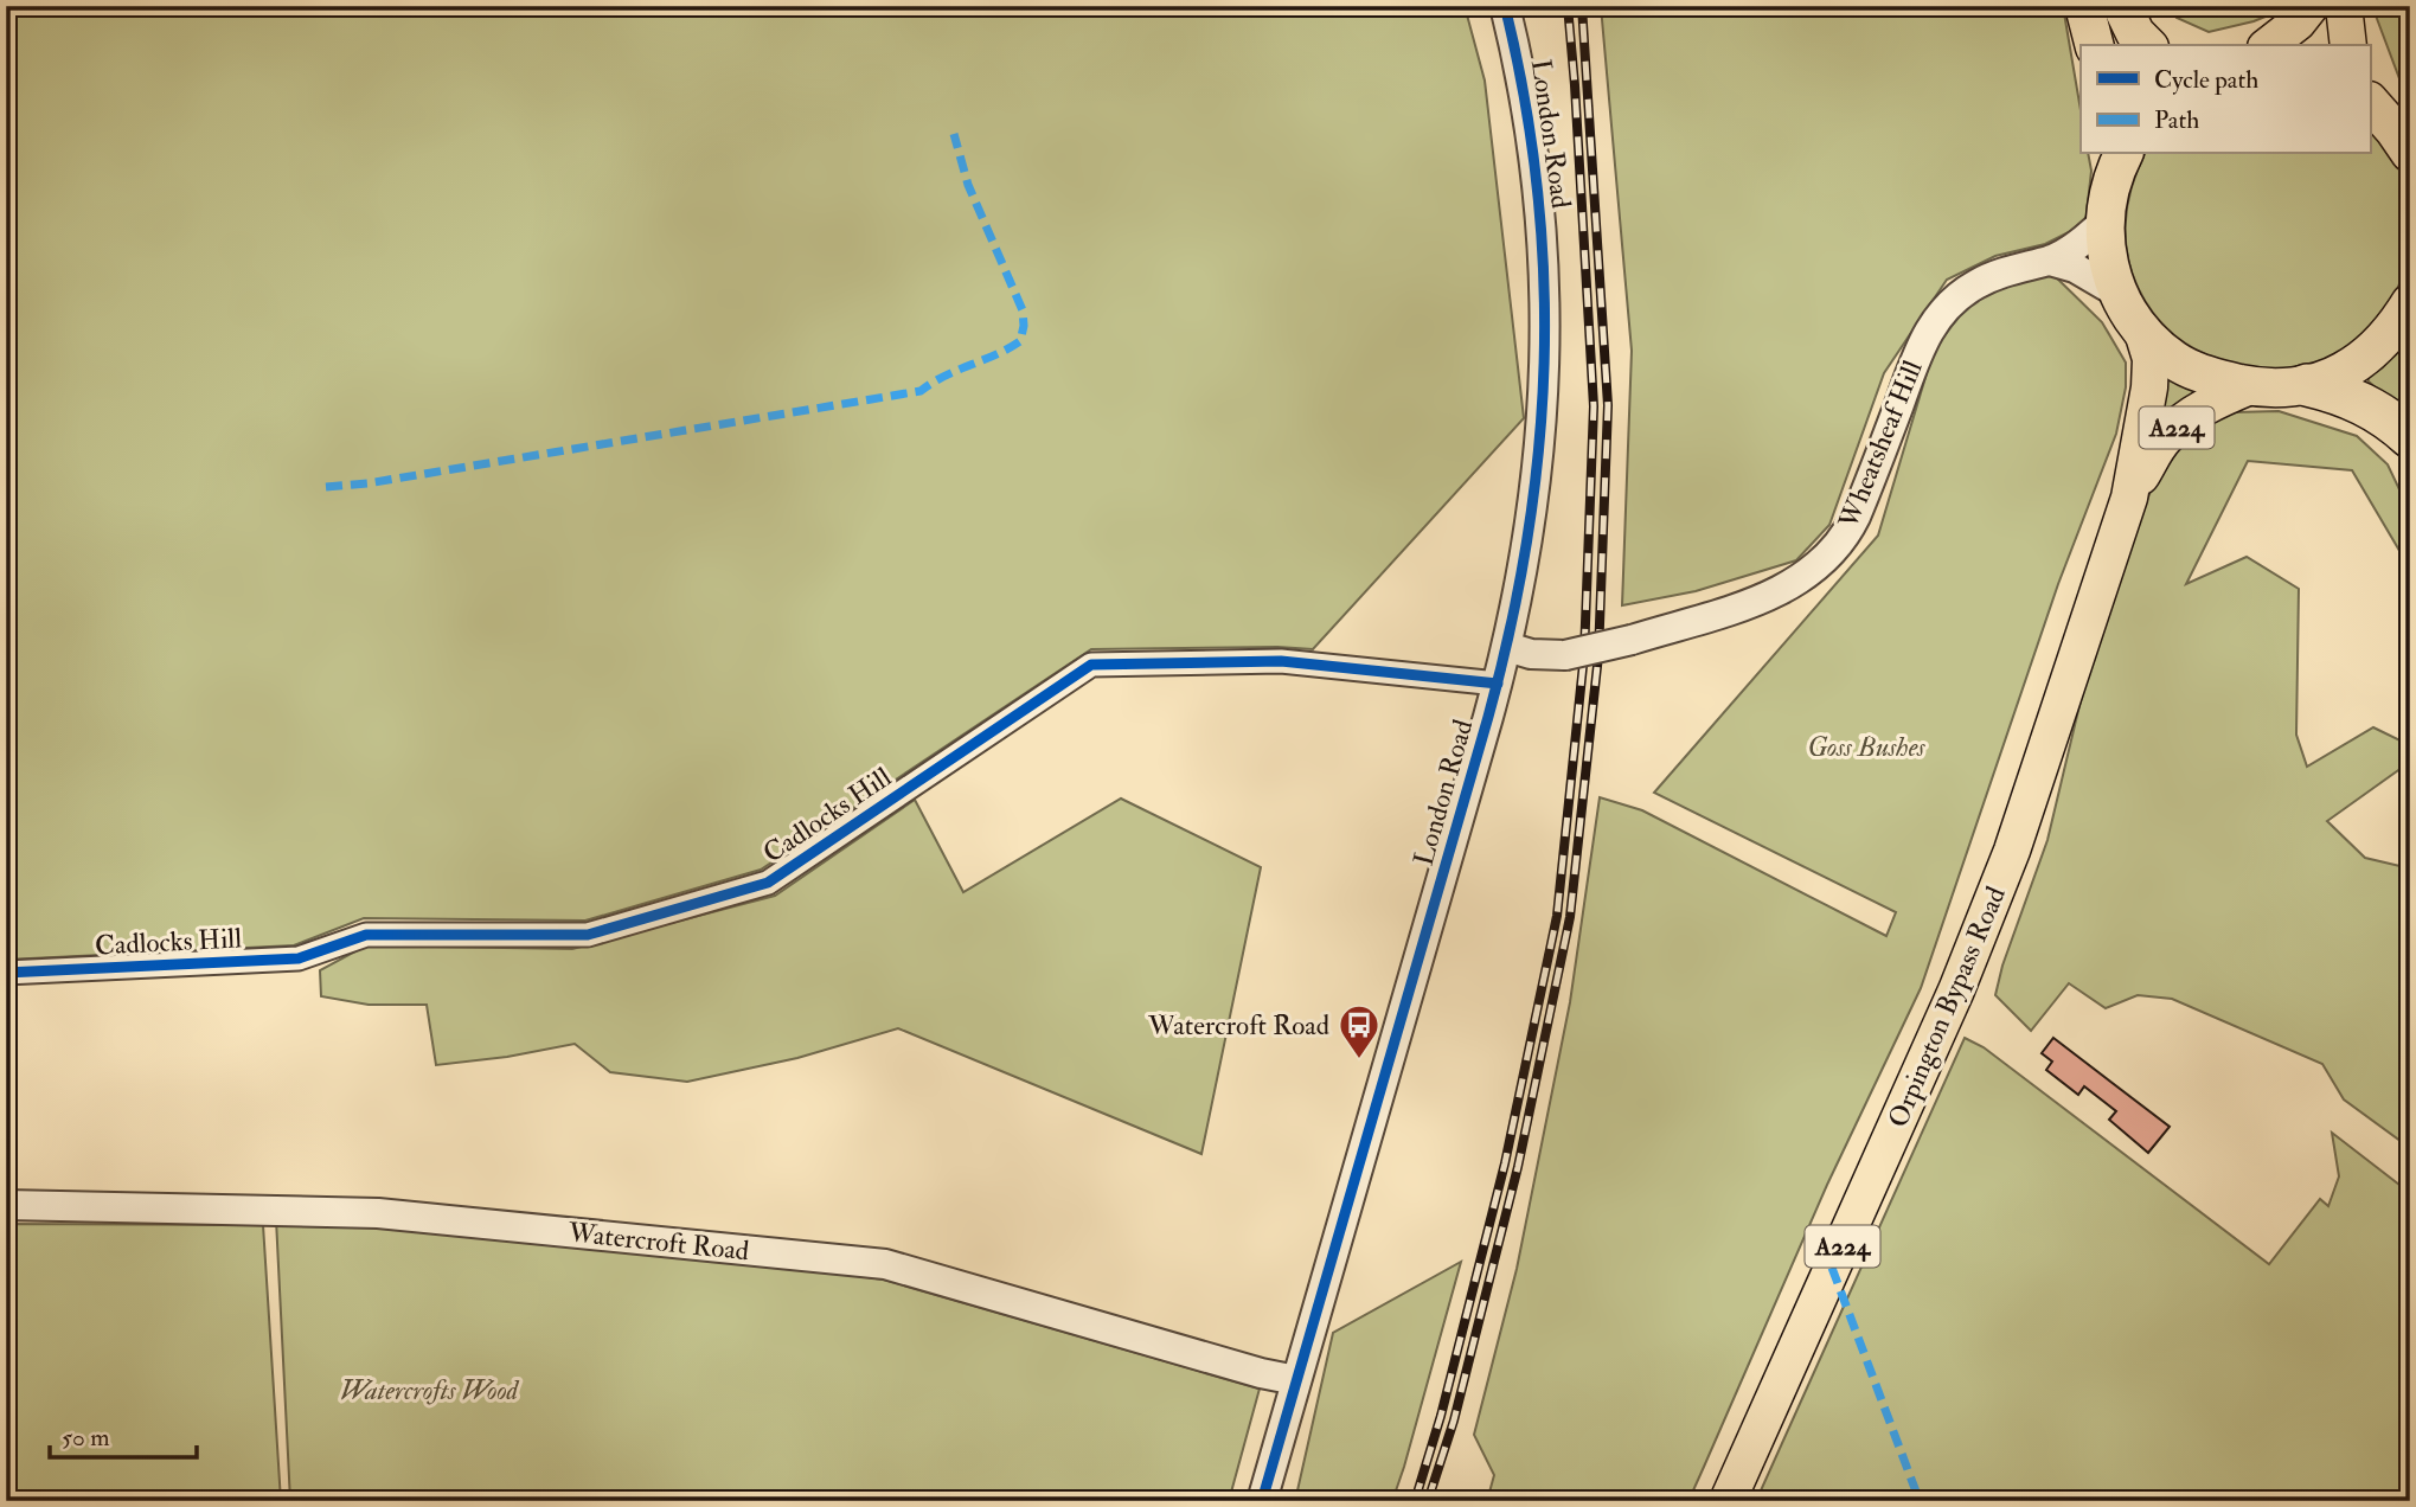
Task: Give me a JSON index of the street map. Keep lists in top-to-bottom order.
{
  "streets": {
    "main road": ["A224", "Orpington Bypass Road"],
    "street": [
      "London Road",
      "Wheatsheaf Hill",
      "Cadlocks Hill",
      "Watercroft Road"
    ]
  },
  "crossings": [
    ["London Road", "Wheatsheaf Hill"],
    ["London Road", "Cadlocks Hill"],
    ["London Road", "Watercroft Road"]
  ],
  "parks": ["Goss Bushes", "Watercrofts Wood"],
  "places": {
    "bus stop": ["Watercroft Road"]
  },
  "legend": ["Cycle path", "Path"],
  "scale_bar": "50 m"
}
